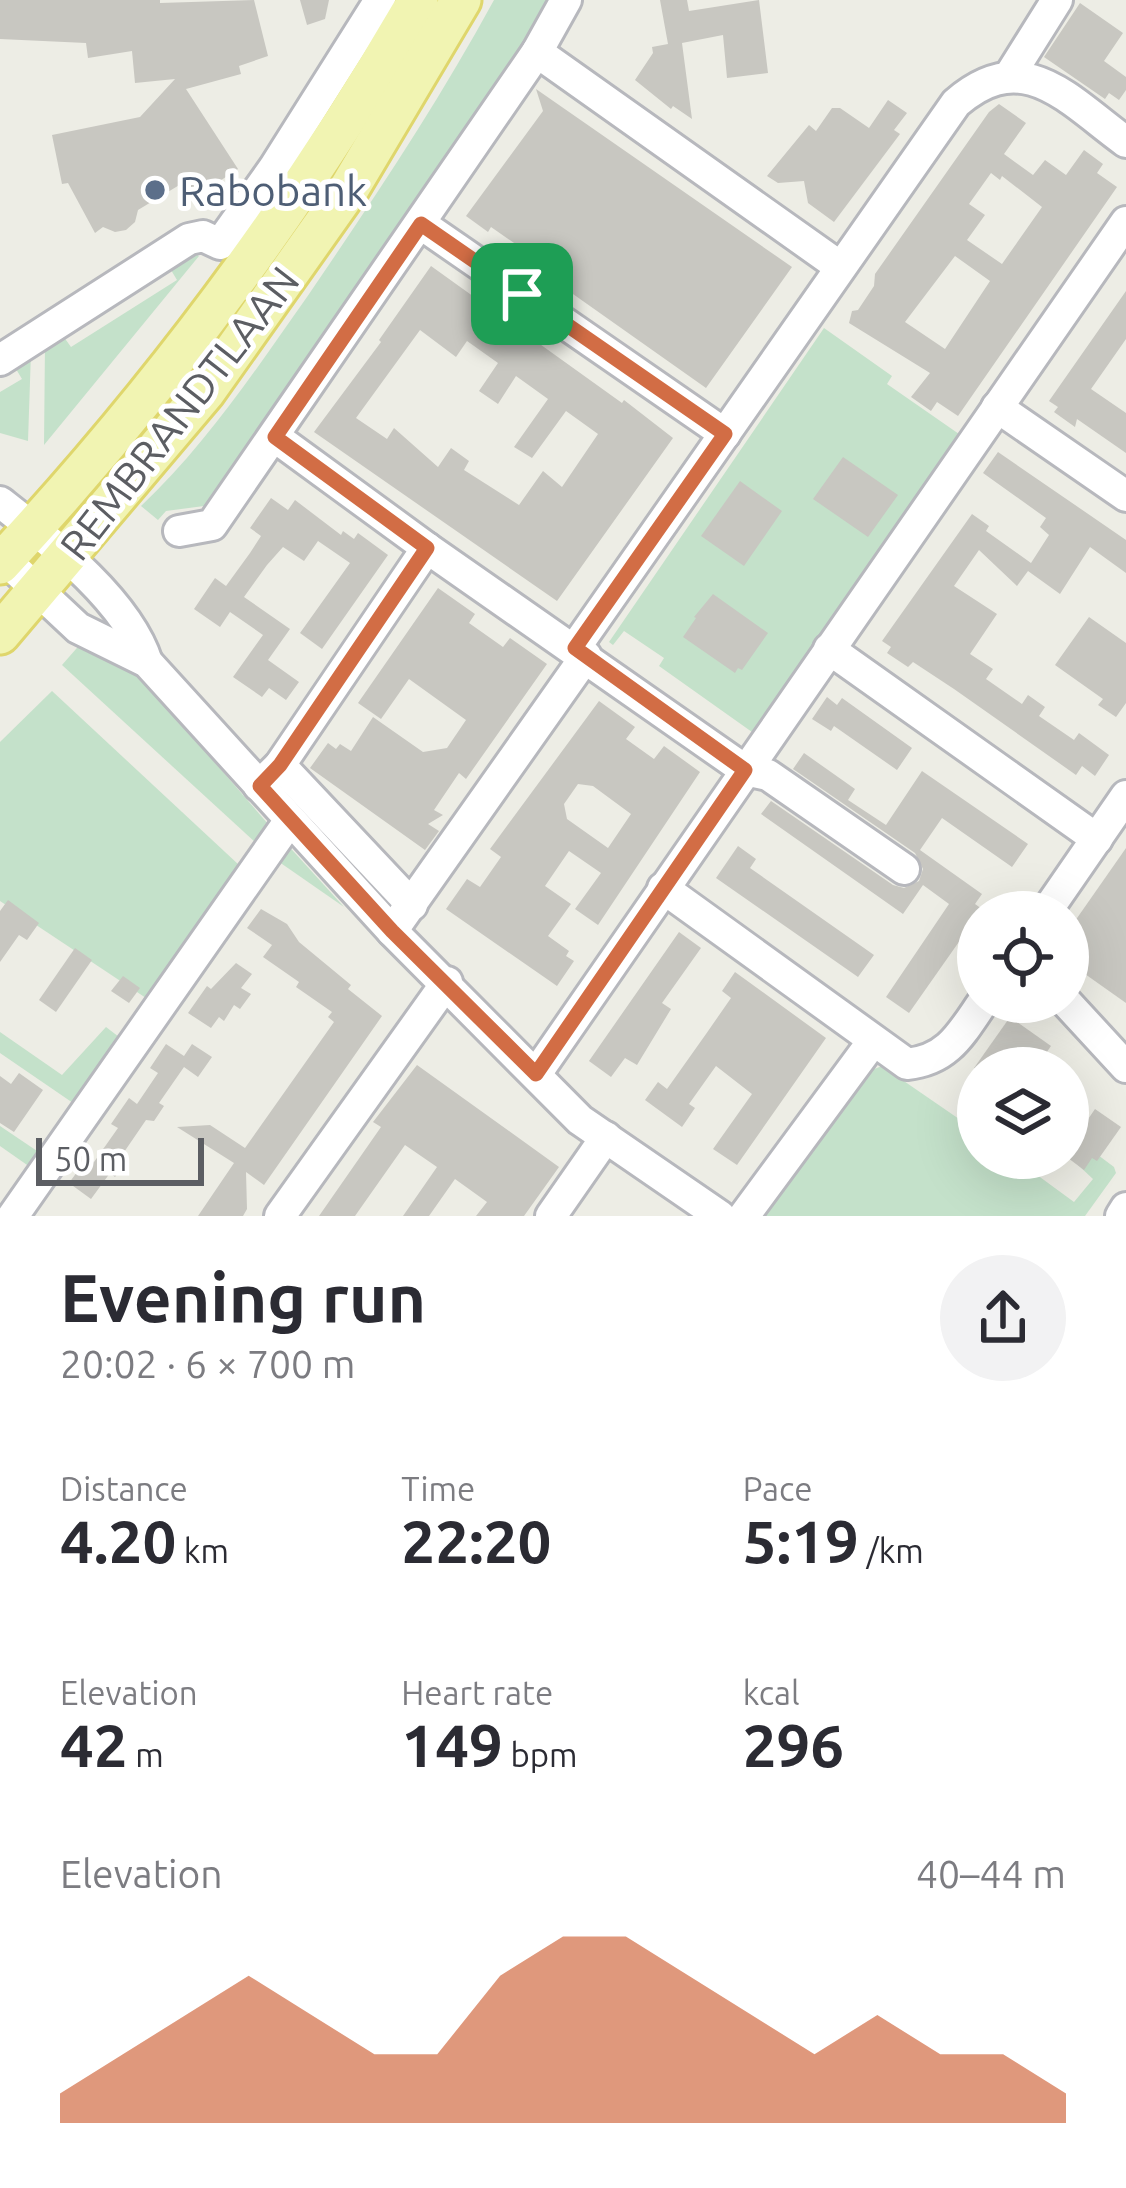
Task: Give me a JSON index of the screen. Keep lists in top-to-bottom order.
{
  "streets": {
    "main road": ["REMBRANDTLAAN"]
  },
  "places": ["Rabobank"],
  "scale_bar": "50 m",
  "page": {
    "scale": "50 m",
    "heading": ["Evening run", "20:02 · 6 × 700 m"],
    "stats": [
      ["Distance", "4.20 km"],
      ["Time", "22:20"],
      ["Pace", "5:19 /km"],
      ["Elevation", "42 m"],
      ["Heart rate", "149 bpm"],
      ["kcal", "296"]
    ],
    "chart": ["Elevation", "40–44 m"]
  }
}
